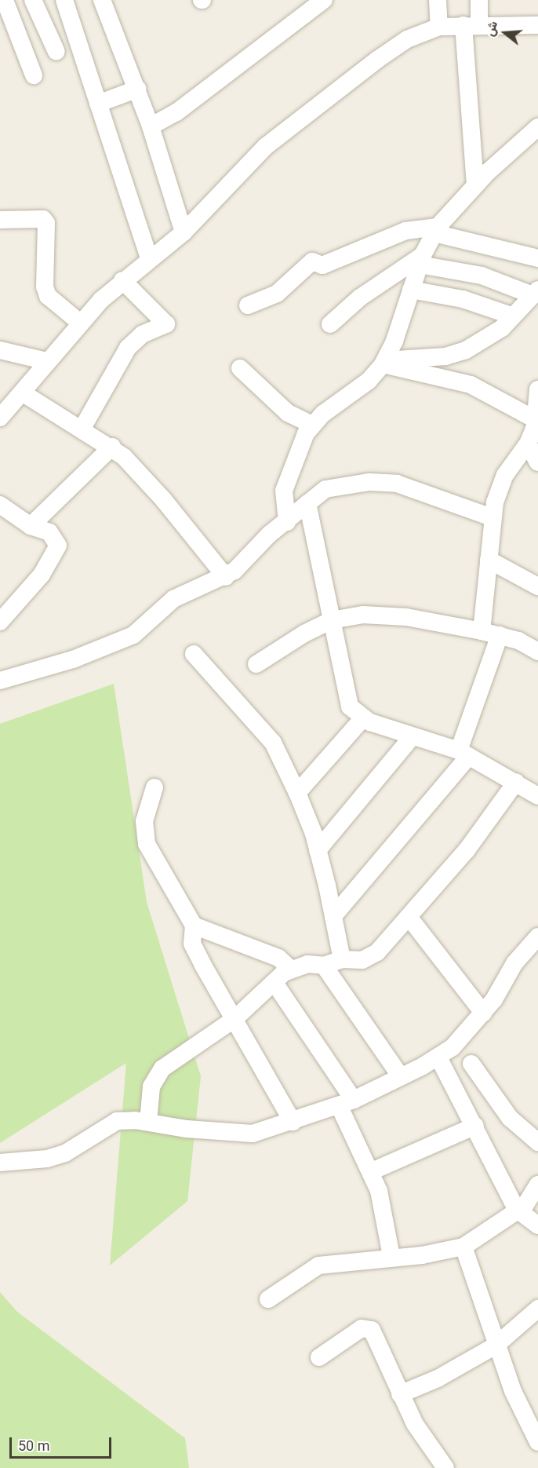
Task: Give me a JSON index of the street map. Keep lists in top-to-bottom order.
{
  "scale_bar": "50 m",
  "north": "left"
}
